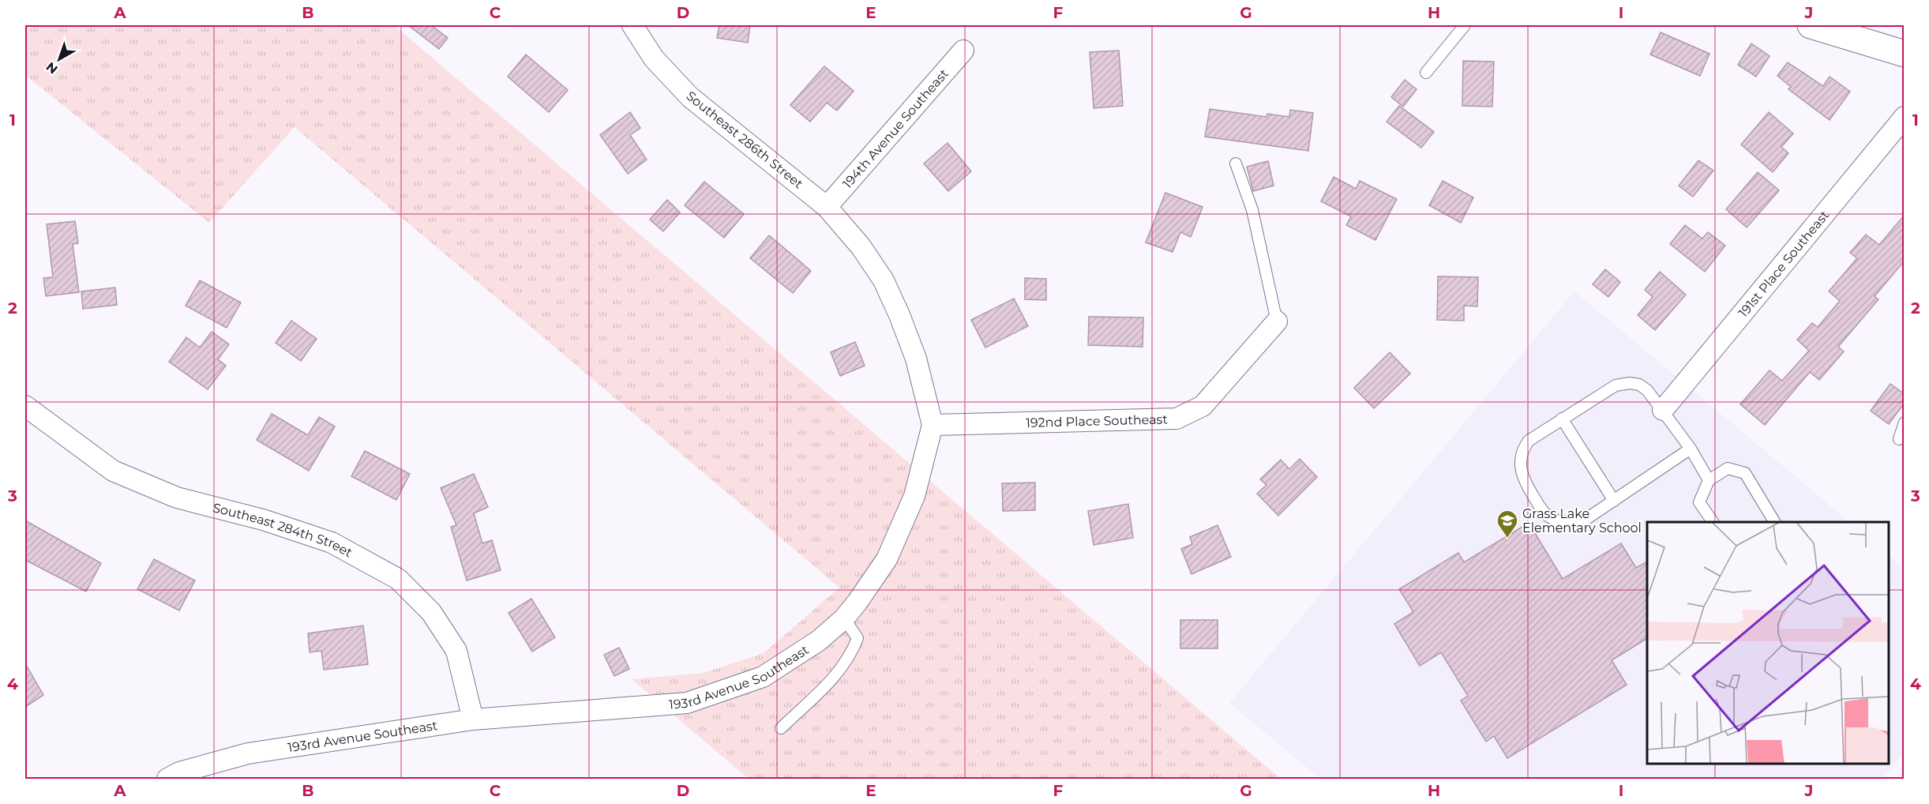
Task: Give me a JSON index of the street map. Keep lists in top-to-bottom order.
{
  "streets": {
    "street": [
      "194th Avenue Southeast",
      "Southeast 286th Street",
      "191st Place Southeast",
      "192nd Place Southeast",
      "Southeast 284th Street",
      "193rd Avenue Southeast"
    ]
  },
  "crossings": [
    ["194th Avenue Southeast", "Southeast 286th Street"],
    ["194th Avenue Southeast", "193rd Avenue Southeast"],
    ["Southeast 286th Street", "193rd Avenue Southeast"],
    ["192nd Place Southeast", "193rd Avenue Southeast"],
    ["Southeast 284th Street", "193rd Avenue Southeast"]
  ],
  "places": {
    "school or university": ["Grass Lake Elementary School"]
  },
  "north": "bottom left",
  "grid": {
    "columns": [
      "A",
      "B",
      "C",
      "D",
      "E",
      "F",
      "G",
      "H",
      "I",
      "J"
    ],
    "rows": [
      "1",
      "2",
      "3",
      "4"
    ]
  }
}
